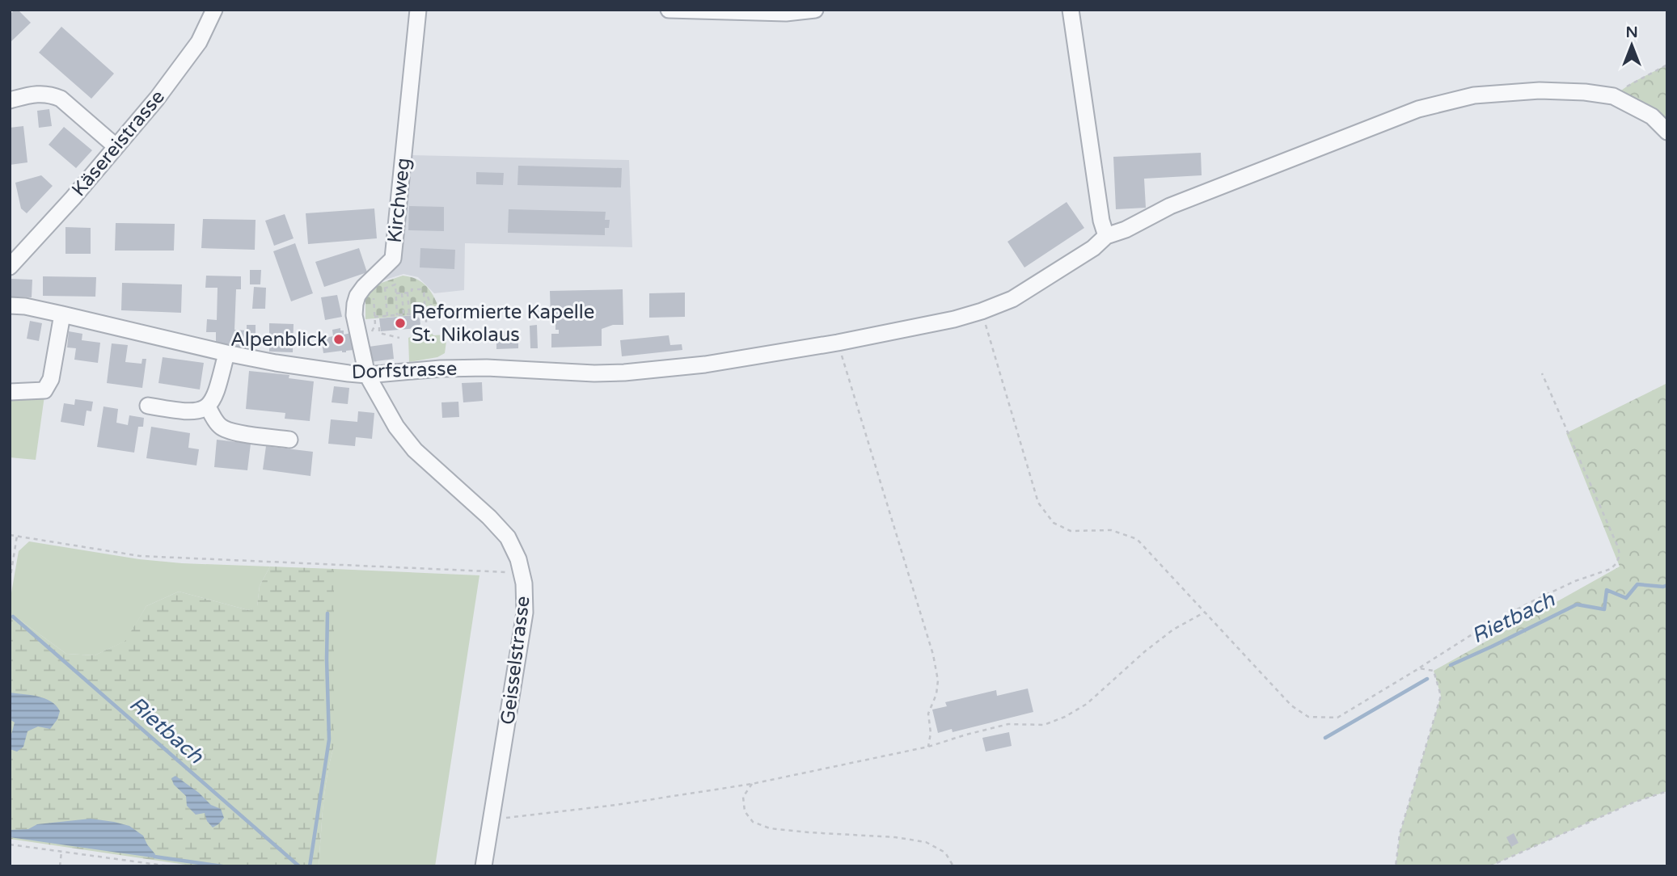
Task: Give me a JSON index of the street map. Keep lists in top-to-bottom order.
{
  "streets": {
    "street": [
      "Käsereistrasse",
      "Kirchweg",
      "Dorfstrasse",
      "Geisselstrasse"
    ]
  },
  "crossings": [
    ["Kirchweg", "Dorfstrasse"],
    ["Kirchweg", "Geisselstrasse"],
    ["Dorfstrasse", "Geisselstrasse"]
  ],
  "water": ["Rietbach"],
  "places": ["Reformierte Kapelle St. Nikolaus", "Alpenblick"],
  "north": "top"
}
